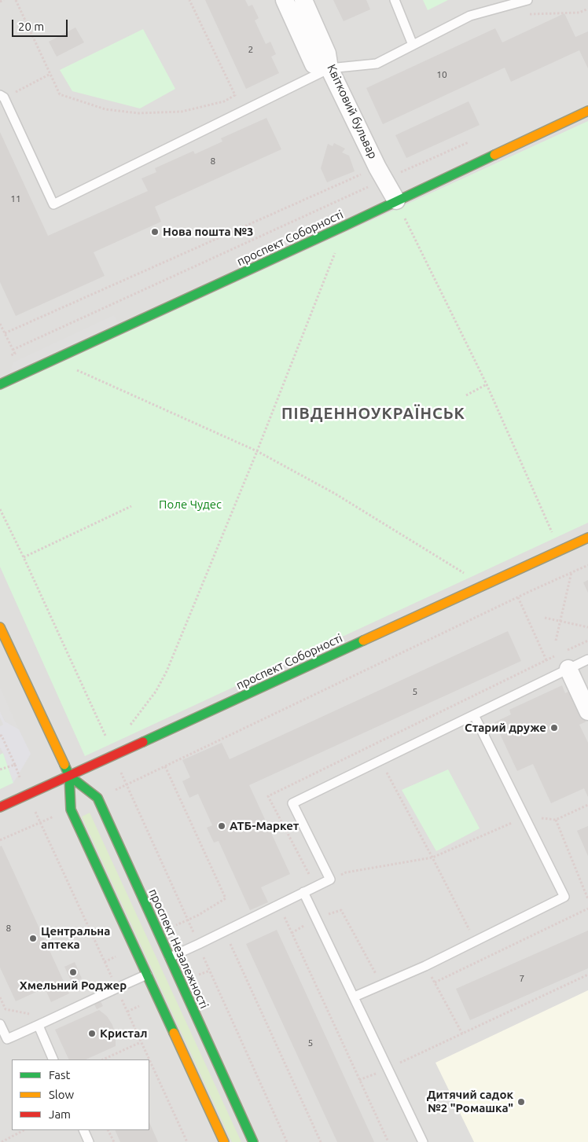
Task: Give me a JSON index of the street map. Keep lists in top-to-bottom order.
{
  "streets": {
    "street": ["Квітковий бульвар", "проспект Соборності", "проспект Незалежності"]
  },
  "crossings": [
    ["Квітковий бульвар", "проспект Соборності"],
    ["проспект Соборності", "проспект Незалежності"]
  ],
  "districts": ["ПІВДЕННОУКРАЇНСЬК"],
  "parks": ["Поле Чудес"],
  "places": [
    "Нова пошта №3",
    "Старий друже",
    "АТБ-Маркет",
    "Центральна аптека",
    "Хмельний Роджер",
    "Кристал",
    "Дитячий садок №2 \"Ромашка\""
  ],
  "house_numbers": [
    "2",
    "10",
    "8",
    "11",
    "5",
    "8",
    "7",
    "5"
  ],
  "legend": ["Fast", "Slow", "Jam"],
  "scale_bar": "20 m"
}
